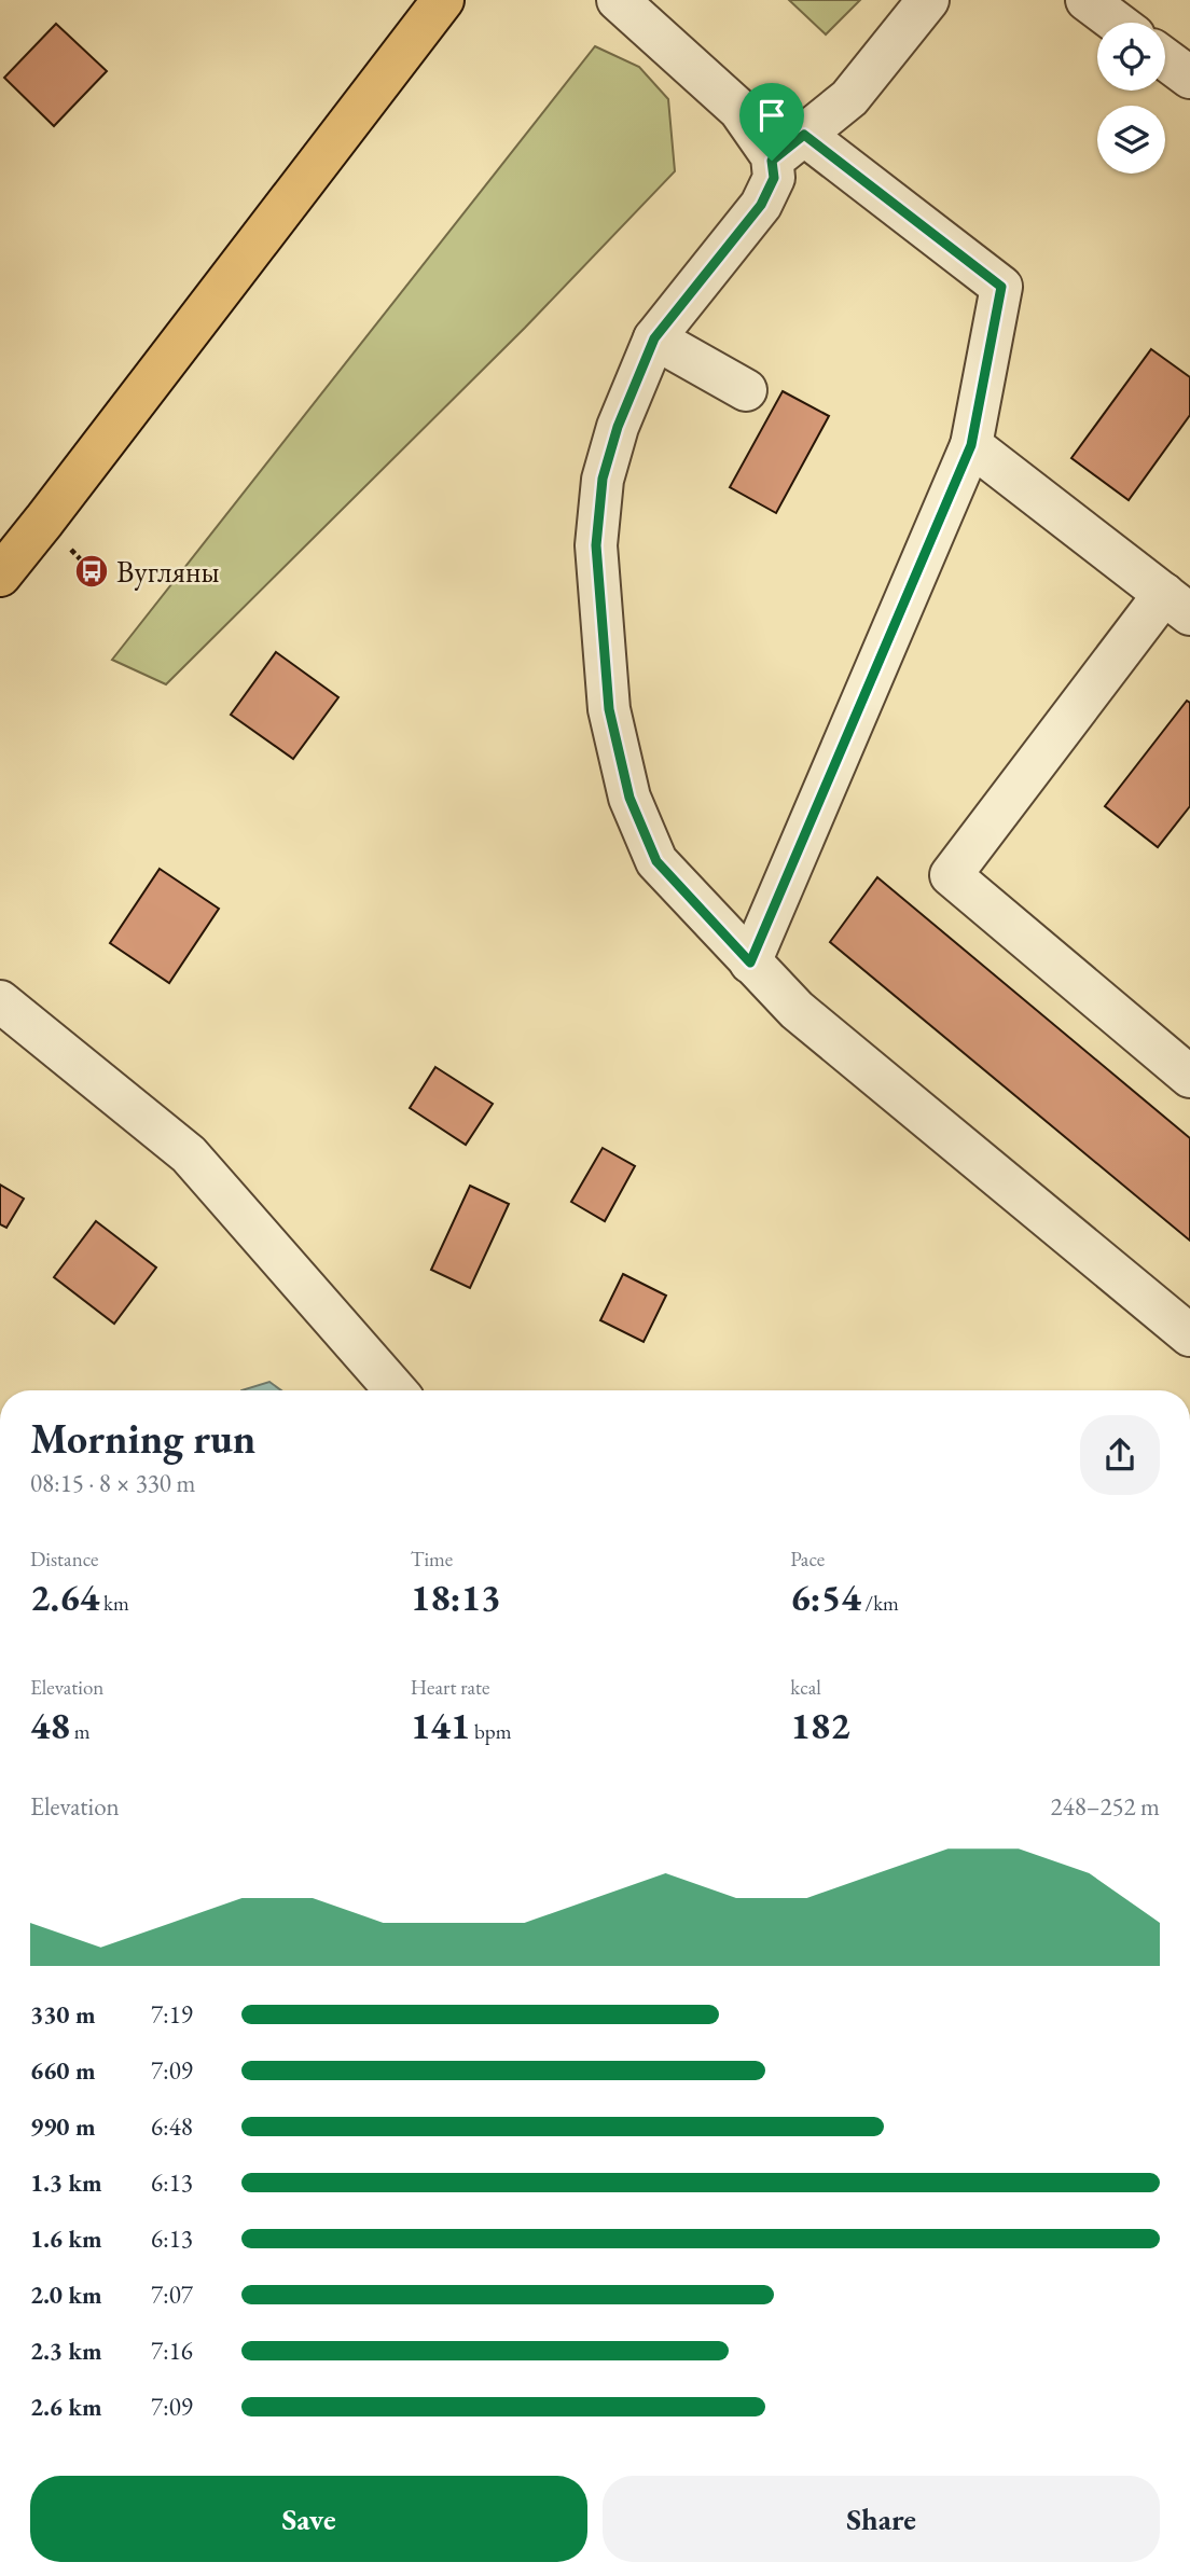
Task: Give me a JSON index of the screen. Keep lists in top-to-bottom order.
{
  "places": {
    "bus stop": ["Вугляны"]
  },
  "page": {
    "heading": ["Morning run", "08:15 · 8 × 330 m"],
    "stats": [
      ["Distance", "2.64 km"],
      ["Time", "18:13"],
      ["Pace", "6:54 /km"],
      ["Elevation", "48 m"],
      ["Heart rate", "141 bpm"],
      ["kcal", "182"]
    ],
    "chart": ["Elevation", "248–252 m"],
    "list": [
      {
        "name": "330 m",
        "note": "7:19"
      },
      {
        "name": "660 m",
        "note": "7:09"
      },
      {
        "name": "990 m",
        "note": "6:48"
      },
      {
        "name": "1.3 km",
        "note": "6:13"
      },
      {
        "name": "1.6 km",
        "note": "6:13"
      },
      {
        "name": "2.0 km",
        "note": "7:07"
      },
      {
        "name": "2.3 km",
        "note": "7:16"
      },
      {
        "name": "2.6 km",
        "note": "7:09"
      }
    ],
    "buttons": ["Save", "Share"]
  }
}
